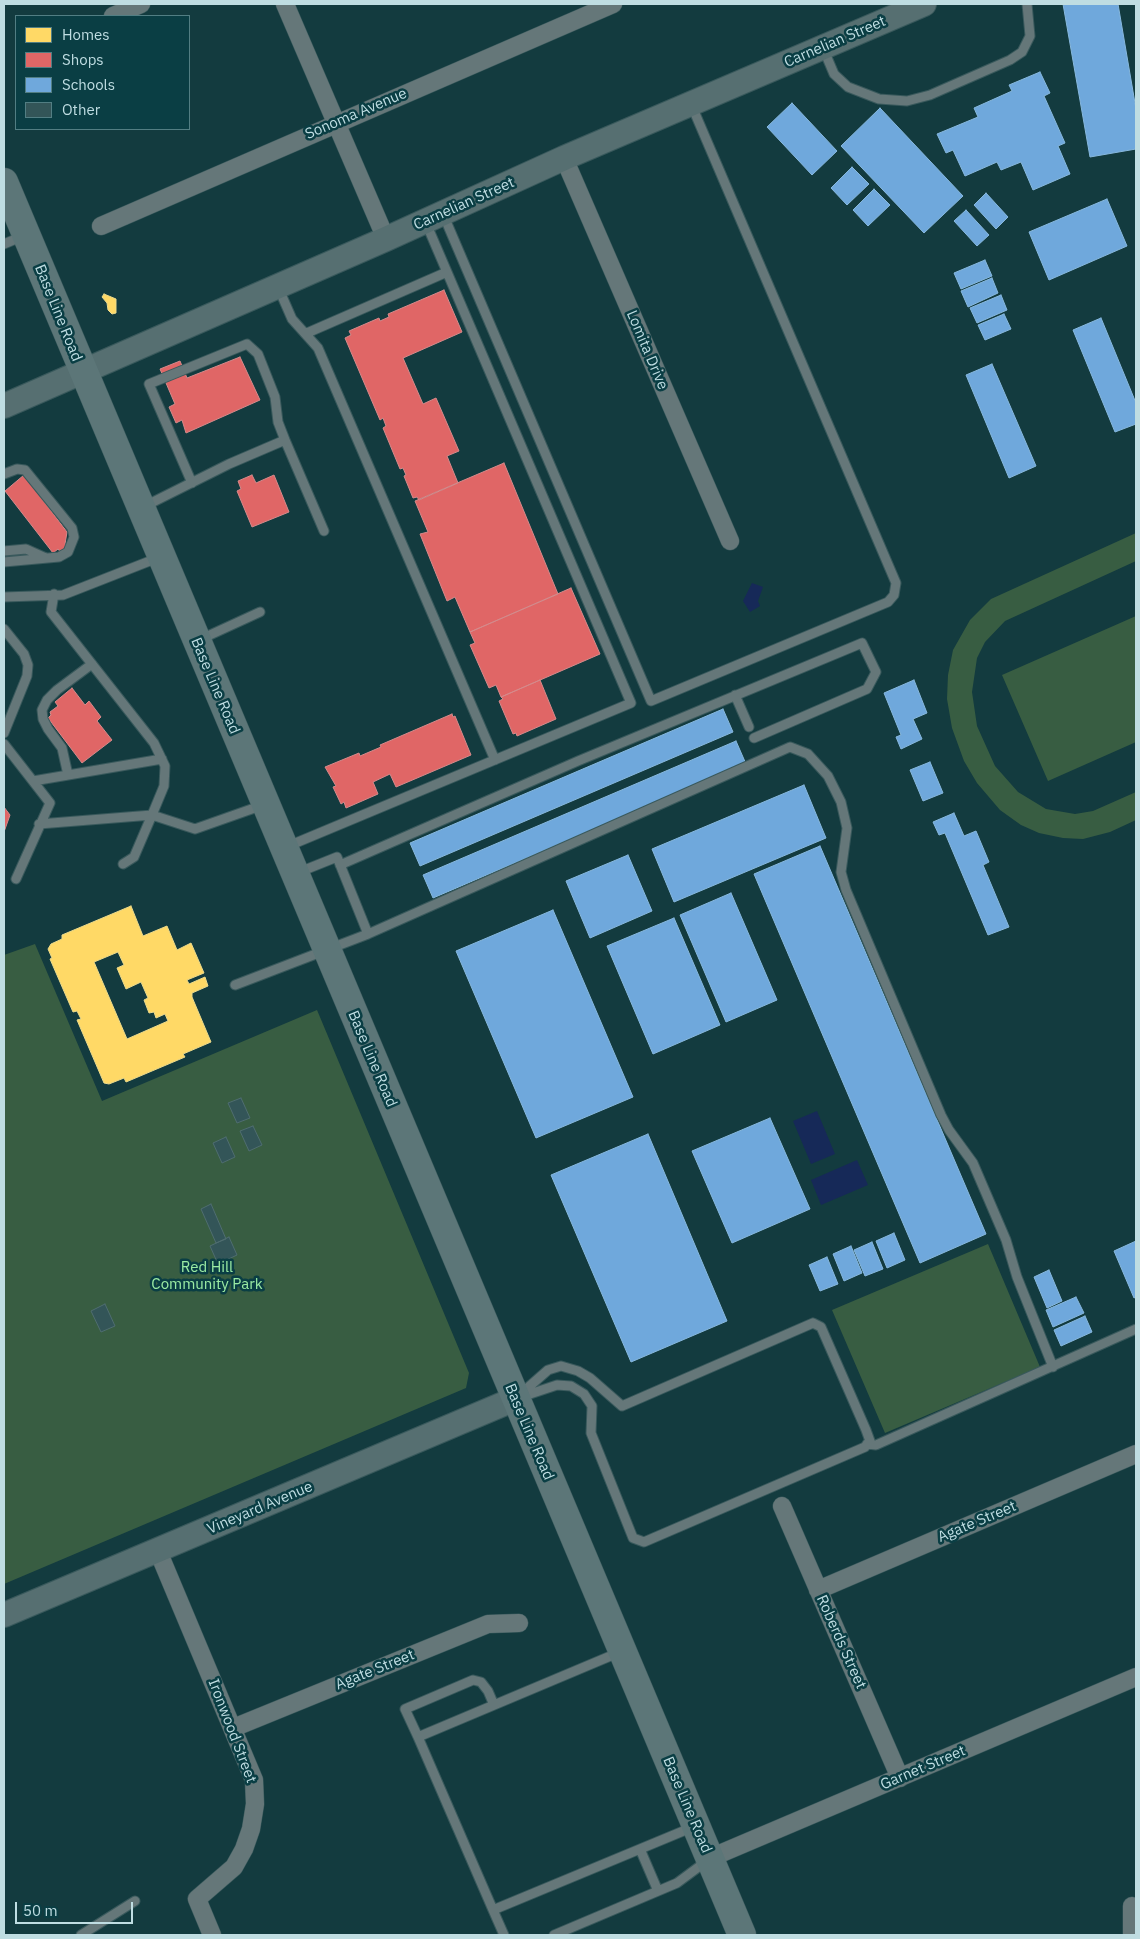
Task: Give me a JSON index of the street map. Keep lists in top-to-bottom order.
{
  "streets": {
    "main road": ["Carnelian Street", "Base Line Road", "Vineyard Avenue"],
    "street": [
      "Sonoma Avenue",
      "Lomita Drive",
      "Agate Street",
      "Roberds Street",
      "Ironwood Street",
      "Garnet Street"
    ]
  },
  "crossings": [
    ["Carnelian Street", "Base Line Road"],
    ["Carnelian Street", "Lomita Drive"],
    ["Base Line Road", "Vineyard Avenue"],
    ["Base Line Road", "Garnet Street"],
    ["Vineyard Avenue", "Ironwood Street"],
    ["Agate Street", "Roberds Street"],
    ["Agate Street", "Ironwood Street"],
    ["Roberds Street", "Garnet Street"]
  ],
  "parks": ["Red Hill Community Park"],
  "legend": [
    "Homes",
    "Shops",
    "Schools",
    "Other"
  ],
  "scale_bar": "50 m"
}
